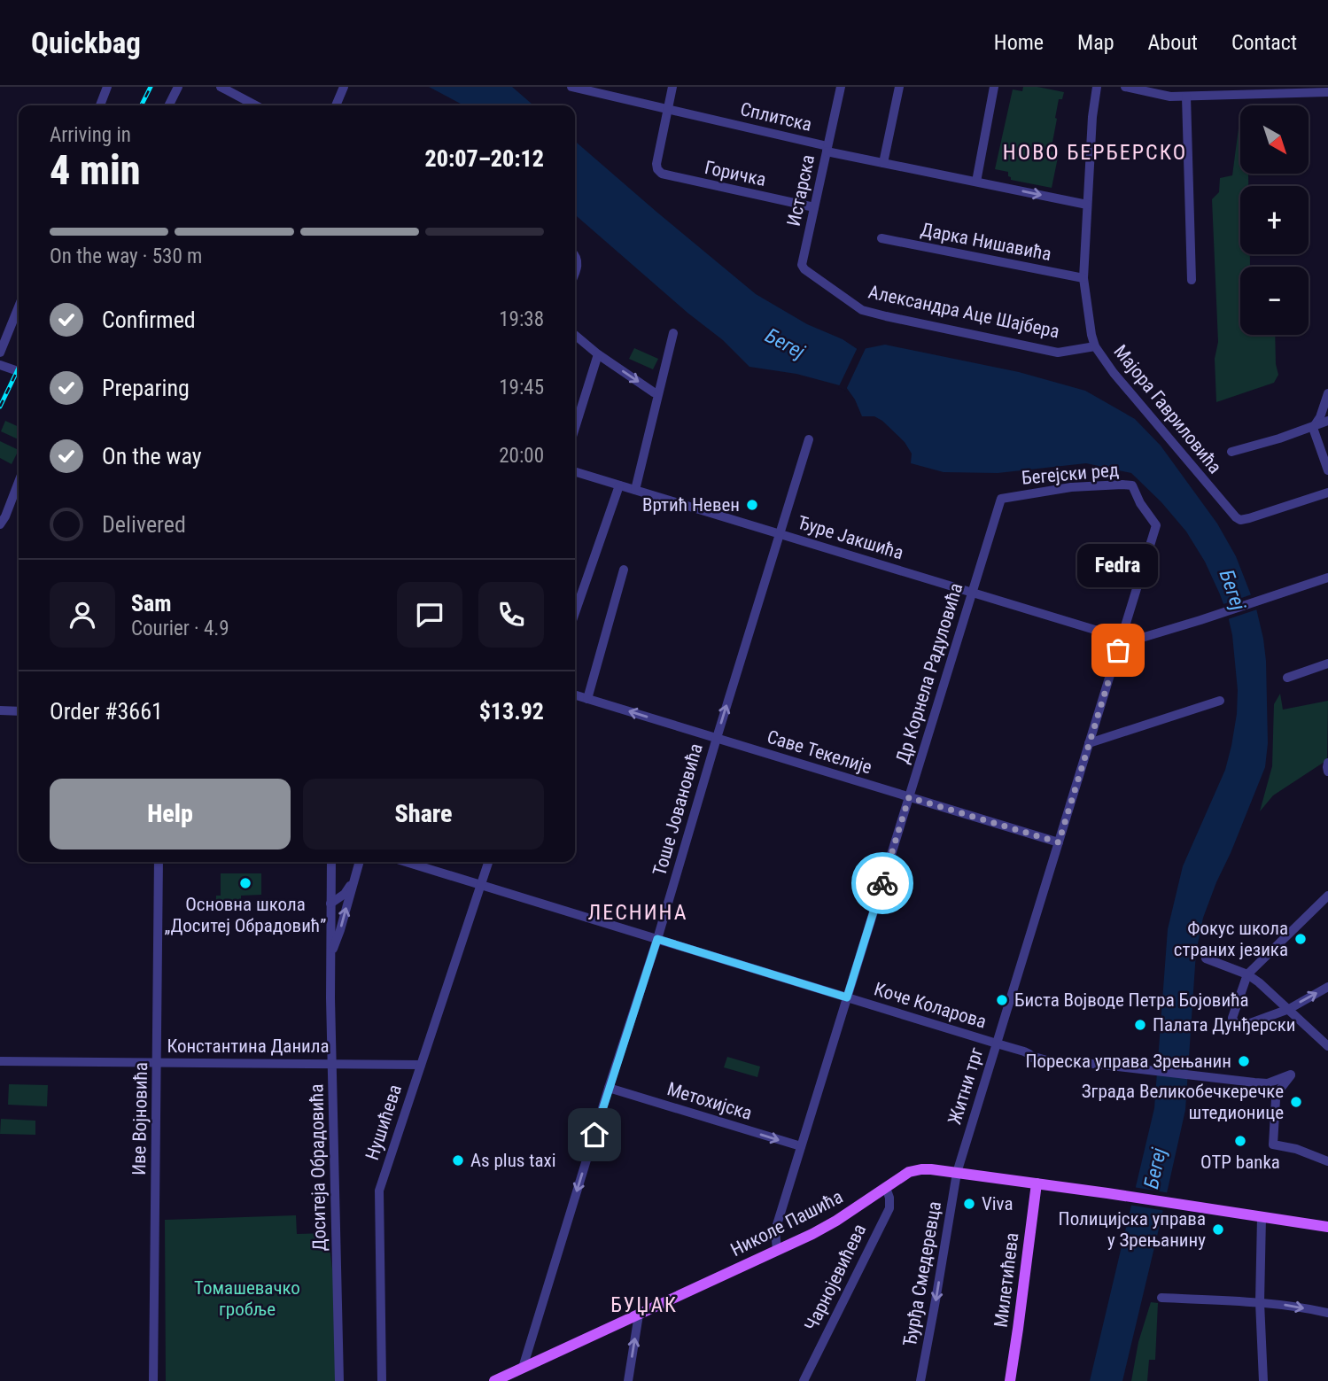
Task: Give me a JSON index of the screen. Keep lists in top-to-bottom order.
{
  "streets": {
    "main road": ["Николе Пашића", "Милетићева"],
    "street": [
      "Сплитска",
      "Горичка",
      "Истарска",
      "Дарка Нишавића",
      "Александра Аце Шајбера",
      "Мајора Гавриловића",
      "Бегејски ред",
      "Ђуре Јакшића",
      "Др Корнела Радуловића",
      "Саве Текелије",
      "Тоше Јовановића",
      "Коче Коларова",
      "Константина Данила",
      "Житни трг",
      "Метохијска",
      "Иве Војновића",
      "Нушићева",
      "Доситеја Обрадовића",
      "Ђурђа Смедеревца",
      "Чарнојевићева"
    ]
  },
  "crossings": [
    ["Сплитска", "Горичка"],
    ["Сплитска", "Истарска"],
    ["Сплитска", "Мајора Гавриловића"],
    ["Горичка", "Истарска"],
    ["Истарска", "Александра Аце Шајбера"],
    ["Дарка Нишавића", "Мајора Гавриловића"],
    ["Александра Аце Шајбера", "Мајора Гавриловића"],
    ["Бегејски ред", "Ђуре Јакшића"],
    ["Бегејски ред", "Др Корнела Радуловића"],
    ["Ђуре Јакшића", "Др Корнела Радуловића"],
    ["Ђуре Јакшића", "Тоше Јовановића"],
    ["Др Корнела Радуловића", "Саве Текелије"],
    ["Др Корнела Радуловића", "Коче Коларова"],
    ["Др Корнела Радуловића", "Метохијска"],
    ["Др Корнела Радуловића", "Николе Пашића"],
    ["Саве Текелије", "Тоше Јовановића"],
    ["Тоше Јовановића", "Коче Коларова"],
    ["Тоше Јовановића", "Метохијска"],
    ["Тоше Јовановића", "Николе Пашића"],
    ["Коче Коларова", "Житни трг"],
    ["Коче Коларова", "Нушићева"],
    ["Константина Данила", "Иве Војновића"],
    ["Константина Данила", "Нушићева"],
    ["Константина Данила", "Доситеја Обрадовића"],
    ["Житни трг", "Николе Пашића"],
    ["Житни трг", "Ђурђа Смедеревца"],
    ["Николе Пашића", "Ђурђа Смедеревца"],
    ["Николе Пашића", "Чарнојевићева"],
    ["Николе Пашића", "Милетићева"]
  ],
  "one_way": ["Метохијска", "Ђурђа Смедеревца"],
  "districts": ["НОВО БЕРБЕРСКО", "ЛЕСНИНА", "БУЏАК"],
  "water": ["Бегеј"],
  "parks": ["Томашевачко гробље"],
  "places": [
    "Вртић Невен",
    "Fedra",
    "Основна школа „Доситеј Обрадовић”",
    "Фокус школа страних језика",
    "Биста Војводе Петра Бојовића",
    "Палата Дунђерски",
    "Пореска управа Зрењанин",
    "Зграда Великобечкеречке штедионице",
    "OTP banka",
    "As plus taxi",
    "Viva",
    "Полицијска управа у Зрењанину"
  ],
  "north": "bottom right",
  "page": {
    "header": "Quickbag",
    "nav": [
      "Home",
      "Map",
      "About",
      "Contact"
    ],
    "map_buttons": ["+", "−"],
    "heading": ["4 min", "Arriving in", "20:07–20:12"],
    "panel": [
      "Sam",
      "Courier · 4.9",
      "Order #3661",
      "$13.92"
    ],
    "bar": "On the way · 530 m",
    "list": [
      ["Confirmed", "19:38"],
      ["Preparing", "19:45"],
      ["On the way", "20:00"],
      "Delivered"
    ],
    "bubble": "Fedra",
    "buttons": ["Help", "Share"]
  }
}
